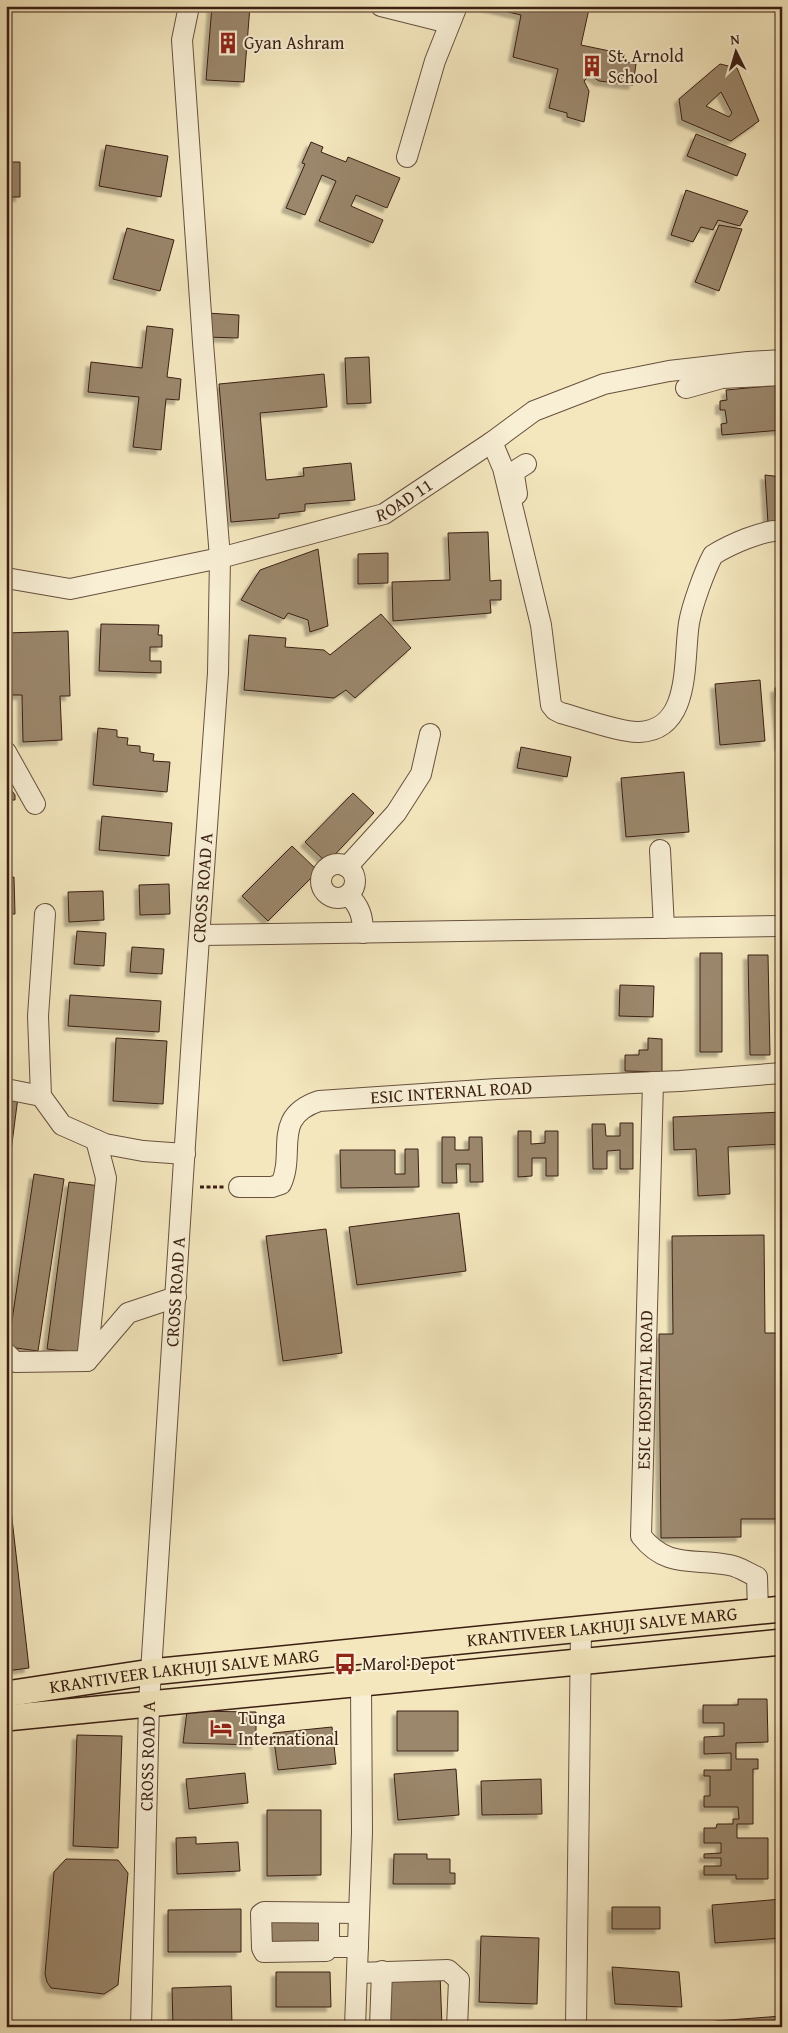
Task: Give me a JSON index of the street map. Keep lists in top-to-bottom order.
{
  "streets": {
    "main road": ["KRANTIVEER LAKHUJI SALVE MARG"],
    "street": [
      "ROAD 11",
      "CROSS ROAD A",
      "ESIC INTERNAL ROAD",
      "ESIC HOSPITAL ROAD"
    ]
  },
  "crossings": [
    ["ROAD 11", "CROSS ROAD A"],
    ["CROSS ROAD A", "KRANTIVEER LAKHUJI SALVE MARG"],
    ["ESIC INTERNAL ROAD", "ESIC HOSPITAL ROAD"],
    ["ESIC HOSPITAL ROAD", "KRANTIVEER LAKHUJI SALVE MARG"]
  ],
  "places": {
    "building": ["Gyan Ashram", "St. Arnold School"],
    "bus stop": ["Marol Depot"],
    "hotel": ["Tunga International"]
  },
  "north": "top"
}
